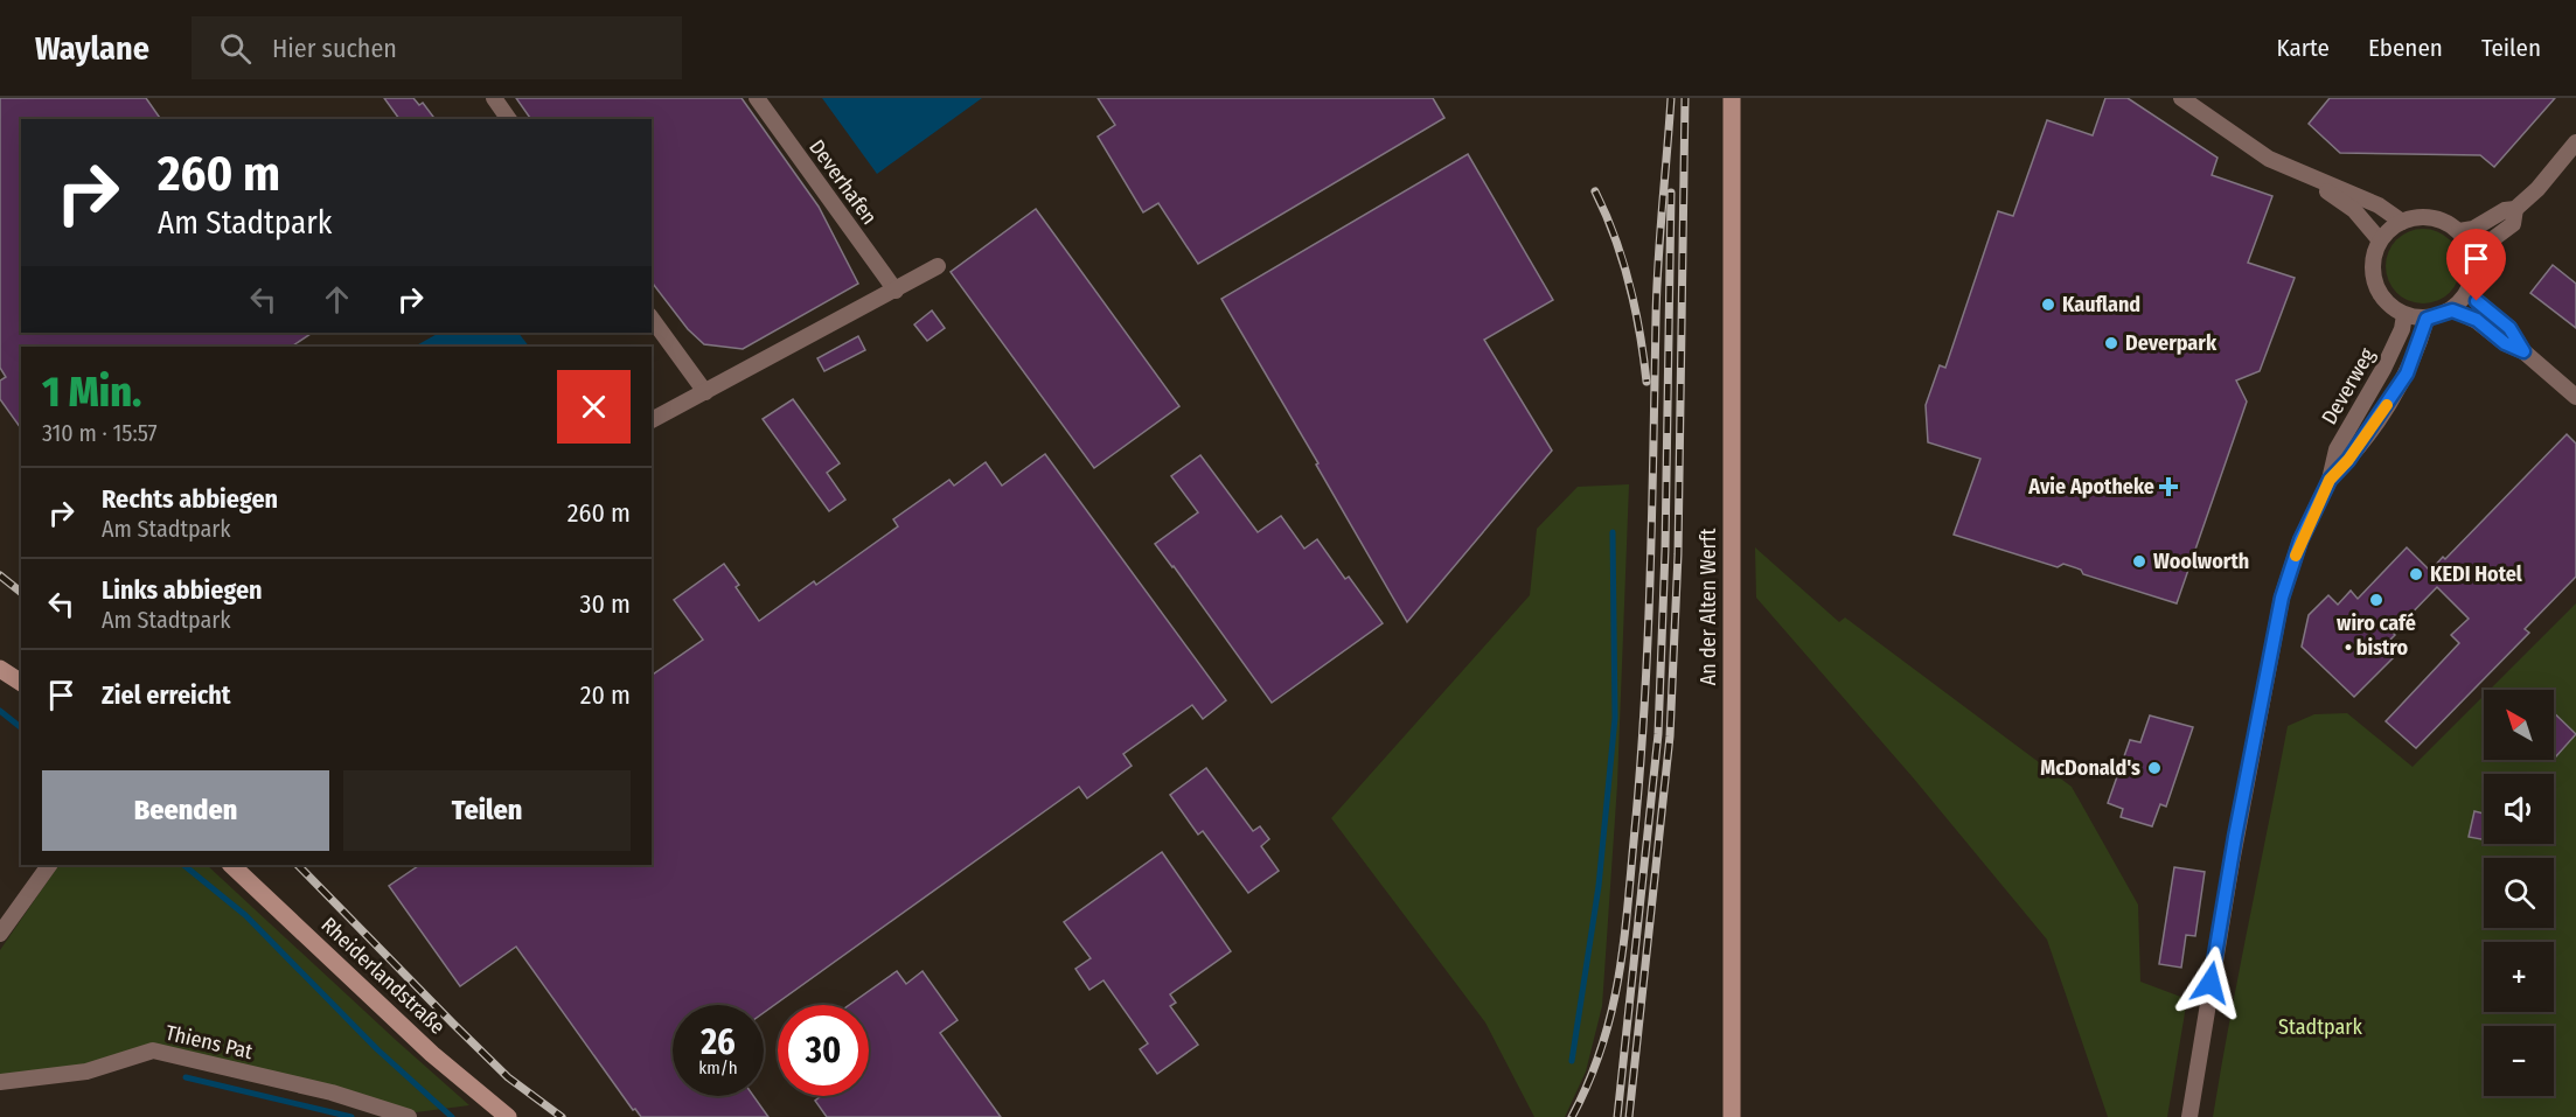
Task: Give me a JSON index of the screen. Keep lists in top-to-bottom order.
{
  "streets": {
    "street": [
      "Deverhafen",
      "Deverweg",
      "An der Alten Werft",
      "Rheiderlandstraße",
      "Thiens Pat"
    ]
  },
  "parks": ["Stadtpark"],
  "places": {
    "other": [
      "Kaufland",
      "Deverpark",
      "Woolworth",
      "KEDI Hotel",
      "wiro café • bistro",
      "McDonald's"
    ],
    "health": ["Avie Apotheke"]
  },
  "north": "top left",
  "page": {
    "header": "Waylane",
    "search": "Hier suchen",
    "nav": ["Karte", "Ebenen", "Teilen"],
    "turn": ["260 m", "Am Stadtpark"],
    "heading": ["1 Min.", "310 m · 15:57"],
    "list": [
      {
        "name": "Rechts abbiegen",
        "note": "Am Stadtpark",
        "value": "260 m"
      },
      {
        "name": "Links abbiegen",
        "note": "Am Stadtpark",
        "value": "30 m"
      },
      {
        "name": "Ziel erreicht",
        "value": "20 m"
      }
    ],
    "map_buttons": ["+", "−"],
    "buttons": ["Beenden", "Teilen"],
    "speed": "26 km/h",
    "limit": "30"
  }
}
